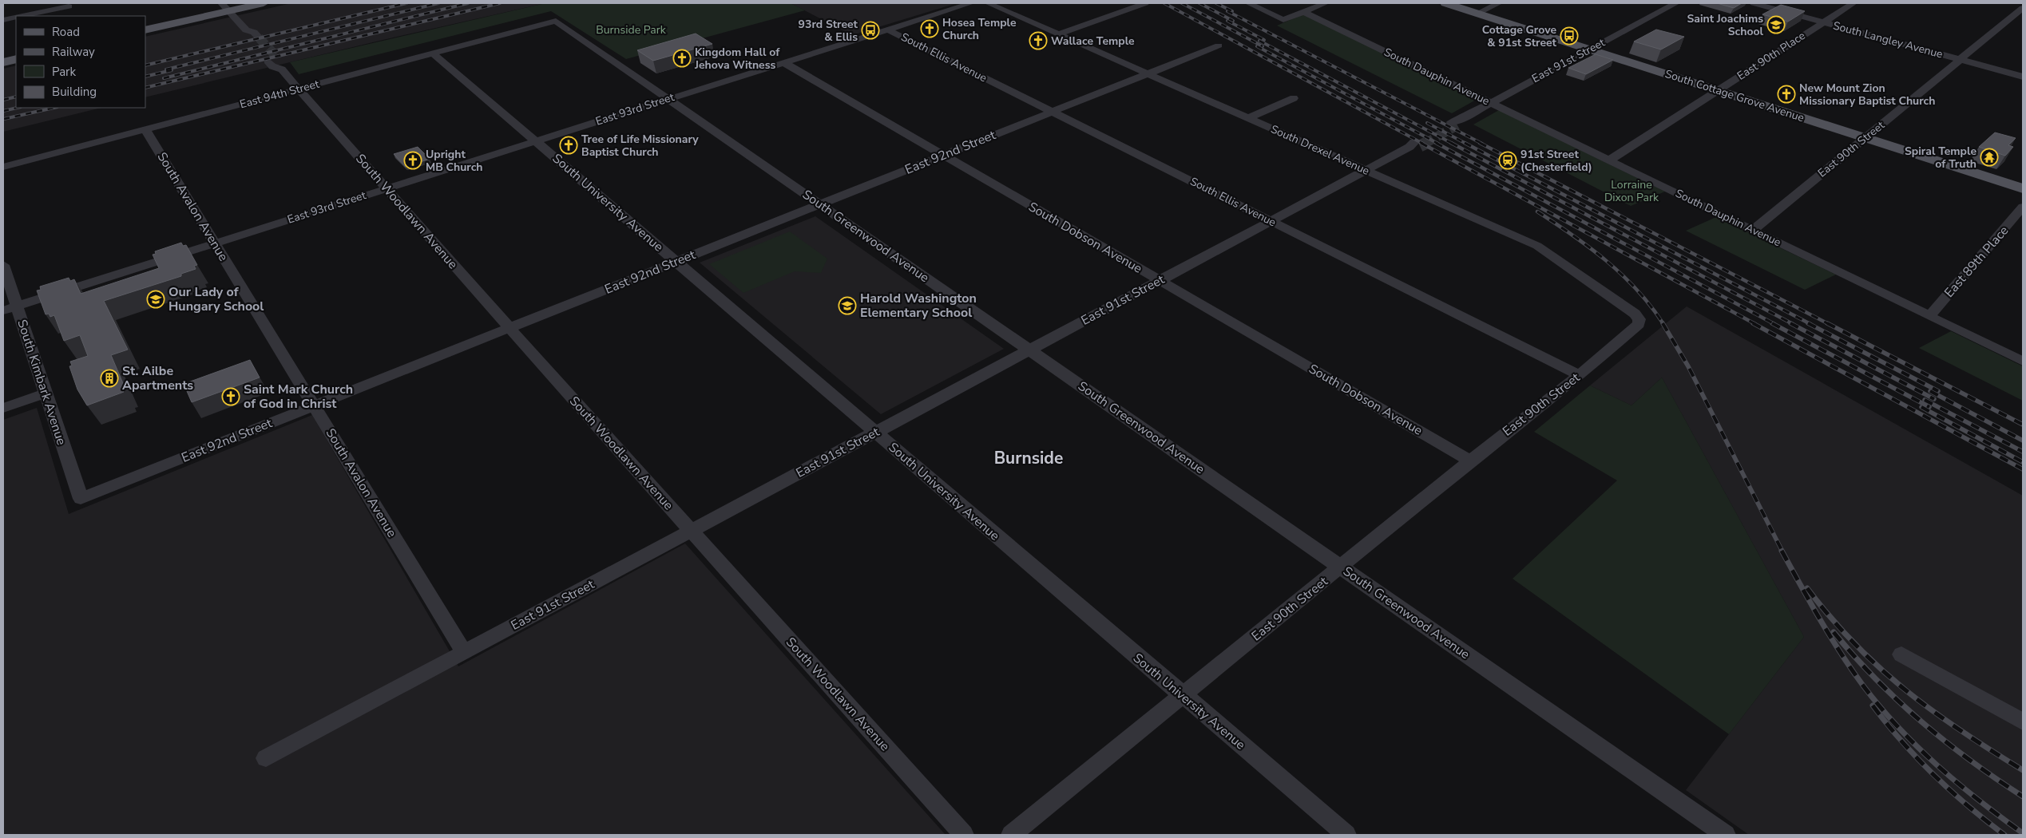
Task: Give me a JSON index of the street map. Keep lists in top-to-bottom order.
{
  "streets": {
    "main road": ["South Cottage Grove Avenue"],
    "street": [
      "South Langley Avenue",
      "East 90th Place",
      "South Ellis Avenue",
      "East 91st Street",
      "South Dauphin Avenue",
      "East 94th Street",
      "East 93rd Street",
      "East 90th Street",
      "South Drexel Avenue",
      "East 92nd Street",
      "South University Avenue",
      "South Avalon Avenue",
      "South Woodlawn Avenue",
      "South Greenwood Avenue",
      "South Dobson Avenue",
      "East 89th Place",
      "South Kimbark Avenue"
    ]
  },
  "crossings": [
    ["South Langley Avenue", "East 90th Place"],
    ["South Langley Avenue", "East 90th Street"],
    ["East 90th Place", "South Dauphin Avenue"],
    ["East 90th Place", "South Cottage Grove Avenue"],
    ["South Ellis Avenue", "East 91st Street"],
    ["South Ellis Avenue", "East 93rd Street"],
    ["South Ellis Avenue", "East 90th Street"],
    ["South Ellis Avenue", "East 92nd Street"],
    ["East 91st Street", "South Dauphin Avenue"],
    ["East 91st Street", "South Cottage Grove Avenue"],
    ["East 91st Street", "South Drexel Avenue"],
    ["East 91st Street", "South University Avenue"],
    ["East 91st Street", "South Avalon Avenue"],
    ["East 91st Street", "South Woodlawn Avenue"],
    ["East 91st Street", "South Greenwood Avenue"],
    ["East 91st Street", "South Dobson Avenue"],
    ["South Dauphin Avenue", "East 90th Street"],
    ["South Dauphin Avenue", "East 89th Place"],
    ["East 94th Street", "South University Avenue"],
    ["East 94th Street", "South Avalon Avenue"],
    ["East 94th Street", "South Woodlawn Avenue"],
    ["East 94th Street", "South Greenwood Avenue"],
    ["South Cottage Grove Avenue", "East 90th Street"],
    ["East 93rd Street", "South University Avenue"],
    ["East 93rd Street", "South Avalon Avenue"],
    ["East 93rd Street", "South Woodlawn Avenue"],
    ["East 93rd Street", "South Greenwood Avenue"],
    ["East 93rd Street", "South Dobson Avenue"],
    ["East 93rd Street", "South Kimbark Avenue"],
    ["East 90th Street", "South Drexel Avenue"],
    ["East 90th Street", "South University Avenue"],
    ["East 90th Street", "South Greenwood Avenue"],
    ["East 90th Street", "South Dobson Avenue"],
    ["South Drexel Avenue", "East 92nd Street"],
    ["East 92nd Street", "South University Avenue"],
    ["East 92nd Street", "South Avalon Avenue"],
    ["East 92nd Street", "South Woodlawn Avenue"],
    ["East 92nd Street", "South Greenwood Avenue"],
    ["East 92nd Street", "South Dobson Avenue"],
    ["East 92nd Street", "South Kimbark Avenue"]
  ],
  "districts": ["Burnside"],
  "parks": ["Burnside Park", "Lorraine Dixon Park"],
  "places": {
    "school or university": ["Saint Joachims School", "Our Lady of Hungary School", "Harold Washington Elementary School"],
    "church": [
      "Hosea Temple Church",
      "Wallace Temple",
      "Kingdom Hall of Jehova Witness",
      "New Mount Zion Missionary Baptist Church",
      "Tree of Life Missionary Baptist Church",
      "Upright MB Church",
      "Saint Mark Church of God in Christ"
    ],
    "bus stop": ["93rd Street & Ellis", "Cottage Grove & 91st Street"],
    "temple": ["Spiral Temple of Truth"],
    "station": ["91st Street (Chesterfield)"],
    "building": ["St. Ailbe Apartments"]
  },
  "legend": [
    "Road",
    "Railway",
    "Park",
    "Building"
  ]
}
